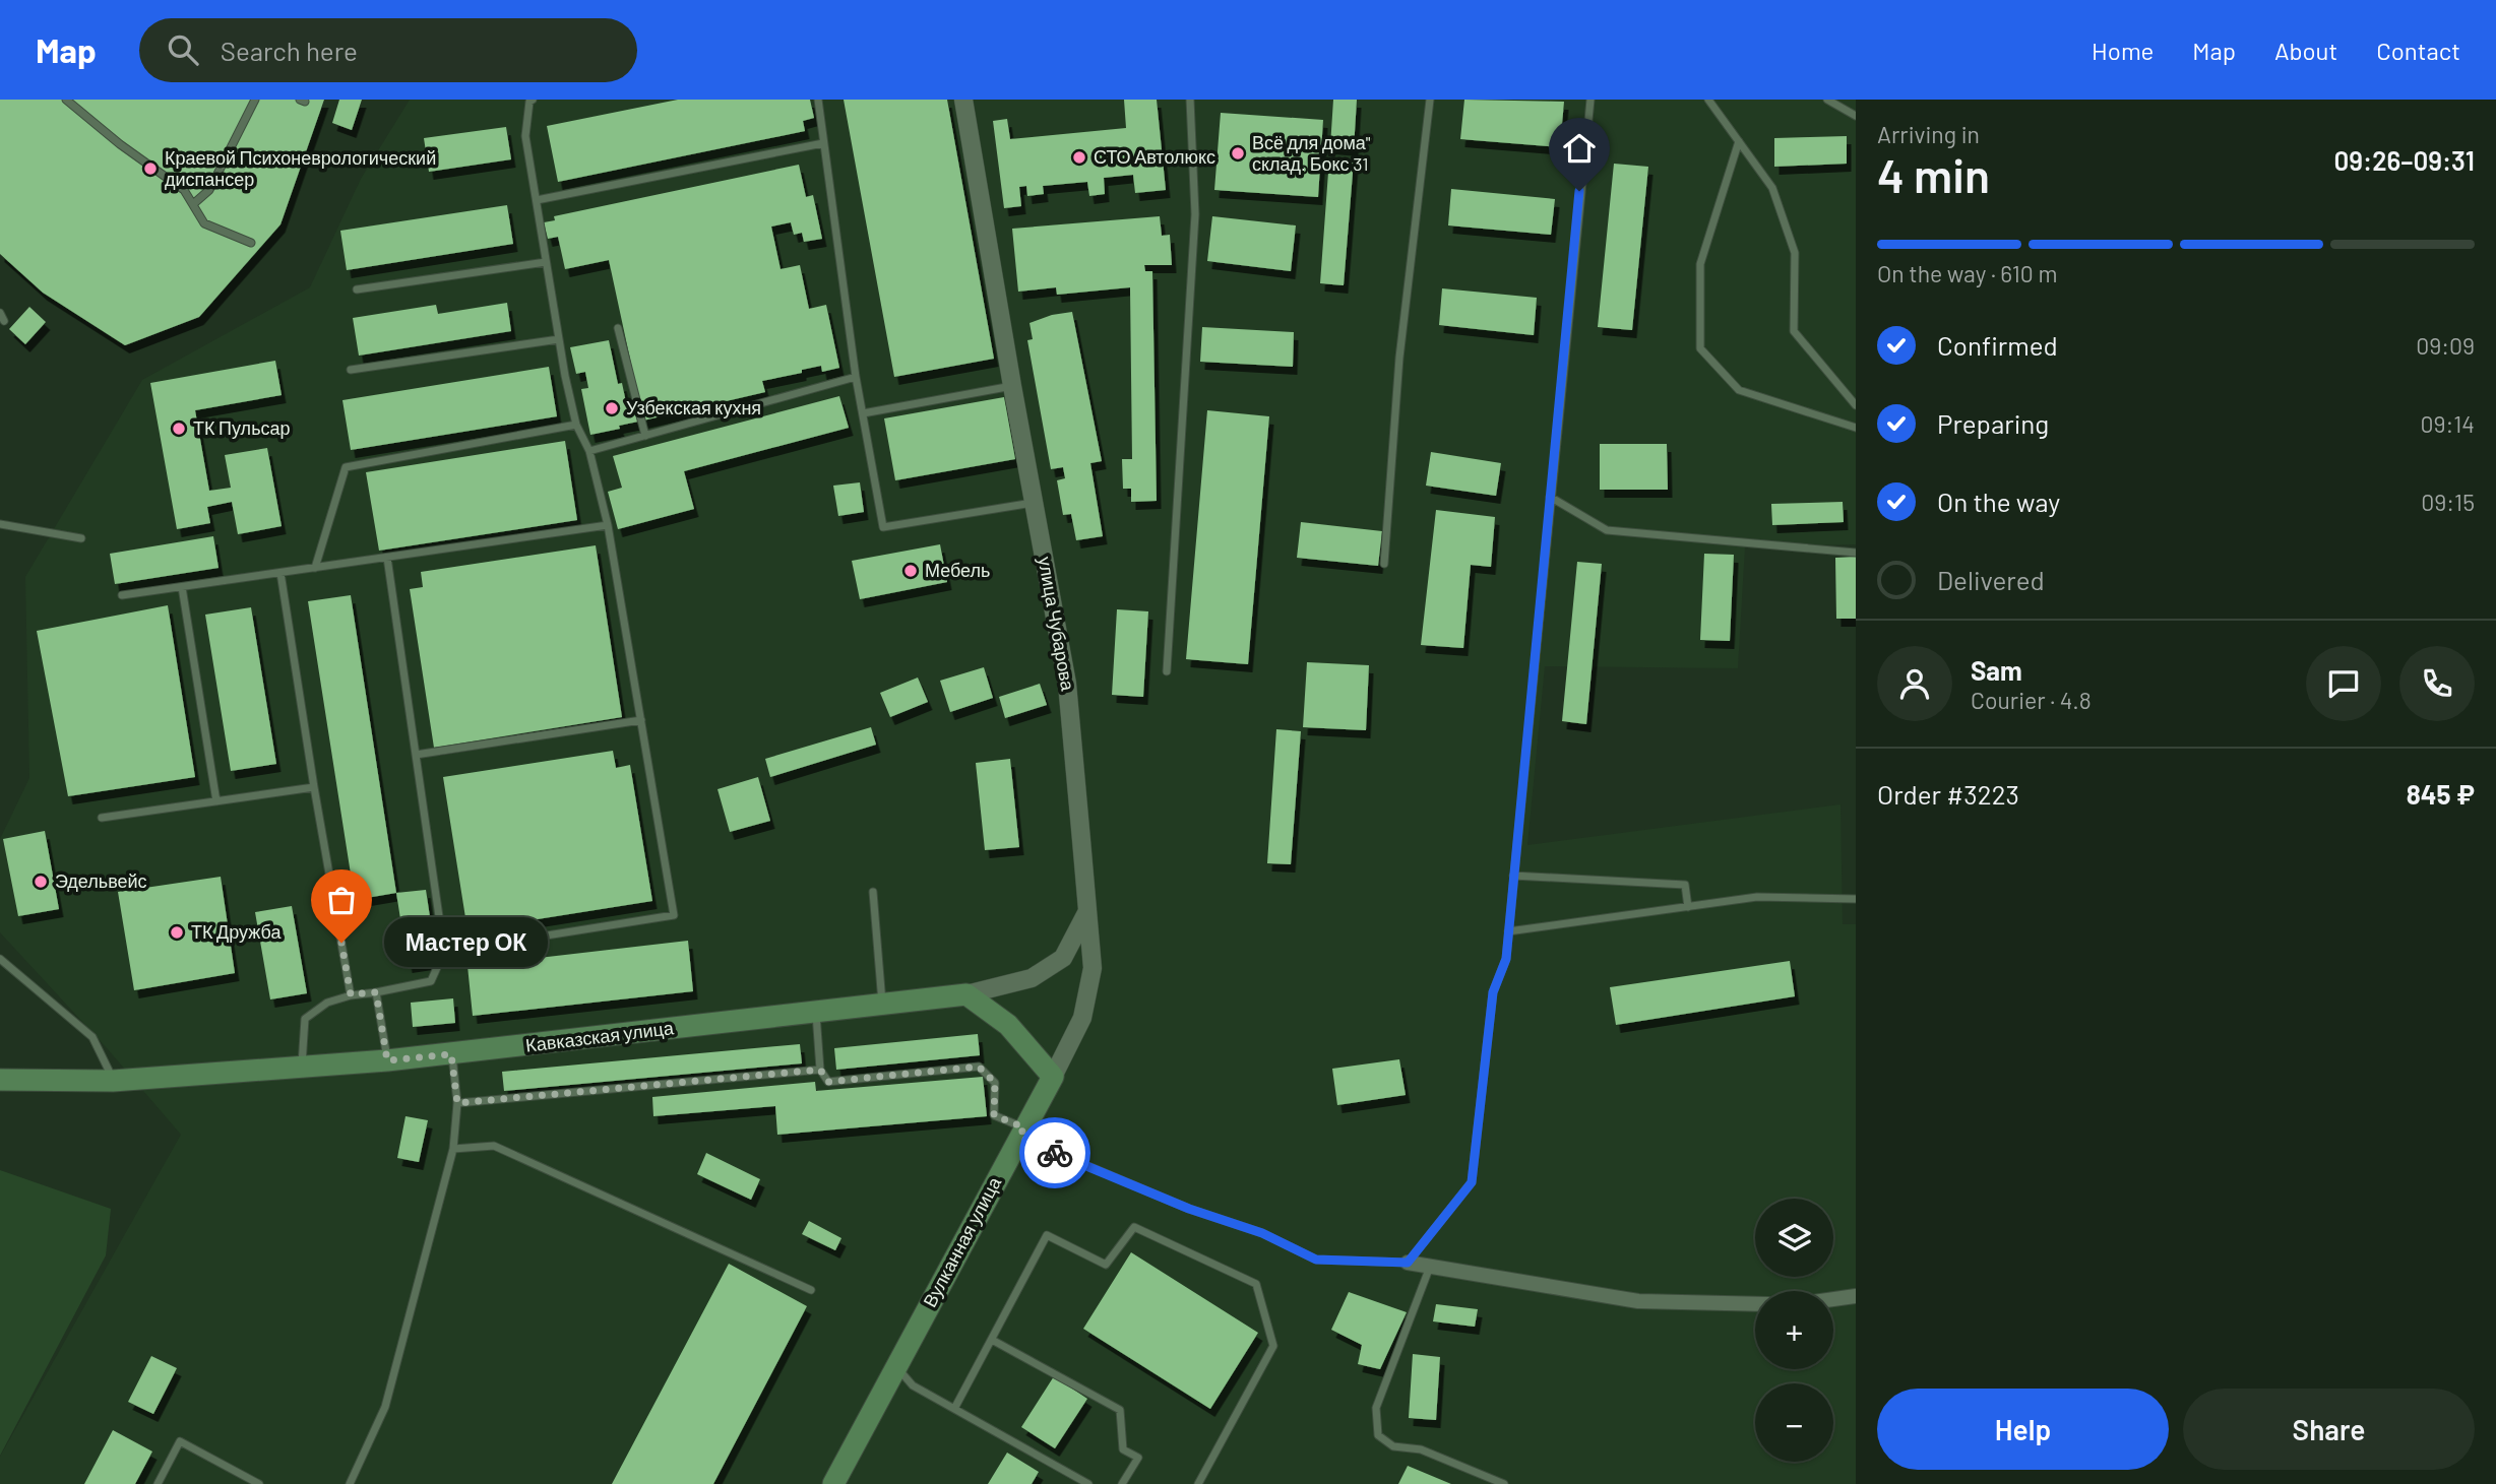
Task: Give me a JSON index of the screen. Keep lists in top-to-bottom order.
{
  "streets": {
    "main road": ["улица Чубарова", "Кавказская улица", "Вулканная улица"]
  },
  "crossings": [
    ["улица Чубарова", "Вулканная улица"]
  ],
  "places": [
    "Всё для дома\" склад. Бокс 31",
    "СТО Автолюкс",
    "Краевой Психоневрологический диспансер",
    "Узбекская кухня",
    "ТК Пульсар",
    "Мебель",
    "Эдельвейс",
    "ТК Дружба",
    "Мастер ОК"
  ],
  "page": {
    "header": "Map",
    "search": "Search here",
    "nav": [
      "Home",
      "Map",
      "About",
      "Contact"
    ],
    "heading": ["4 min", "Arriving in", "09:26–09:31"],
    "panel": [
      "Sam",
      "Courier · 4.8",
      "Order #3223",
      "845 ₽"
    ],
    "bar": "On the way · 610 m",
    "list": [
      ["Confirmed", "09:09"],
      ["Preparing", "09:14"],
      ["On the way", "09:15"],
      "Delivered"
    ],
    "bubble": "Мастер ОК",
    "map_buttons": ["+", "−"],
    "buttons": ["Help", "Share"]
  }
}
